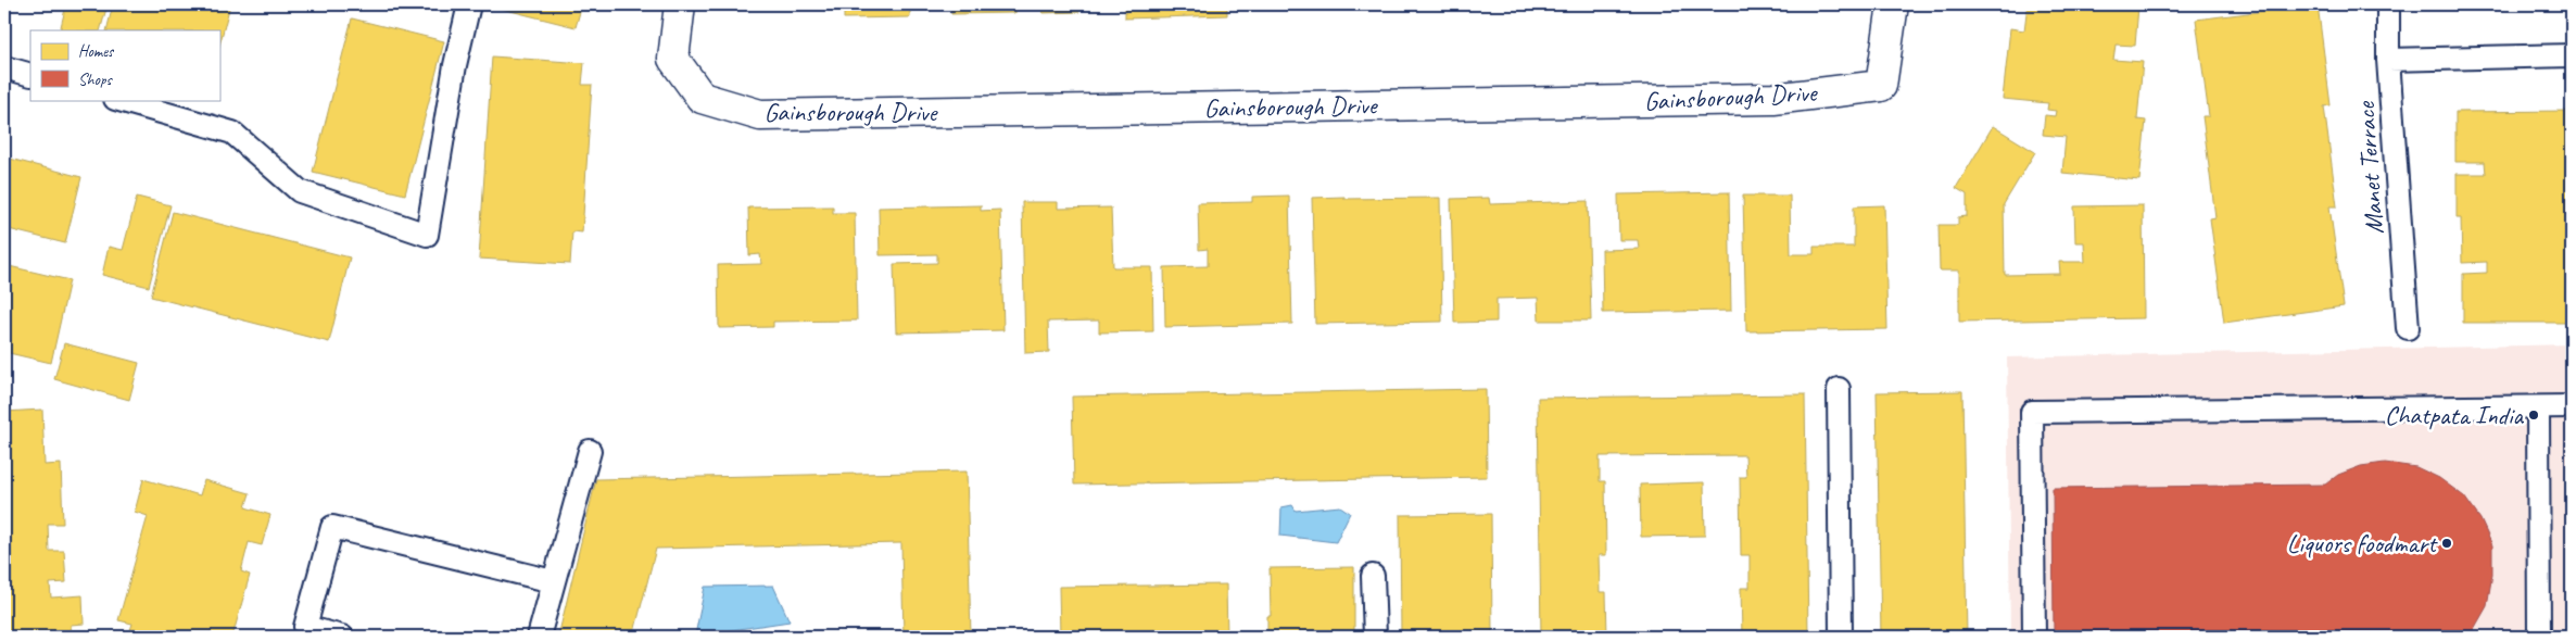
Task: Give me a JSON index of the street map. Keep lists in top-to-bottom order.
{
  "streets": {
    "street": ["Gainsborough Drive"],
    "lane": ["Manet Terrace"]
  },
  "places": ["Chatpata India", "Liquors foodmart"],
  "legend": ["Homes", "Shops"]
}
